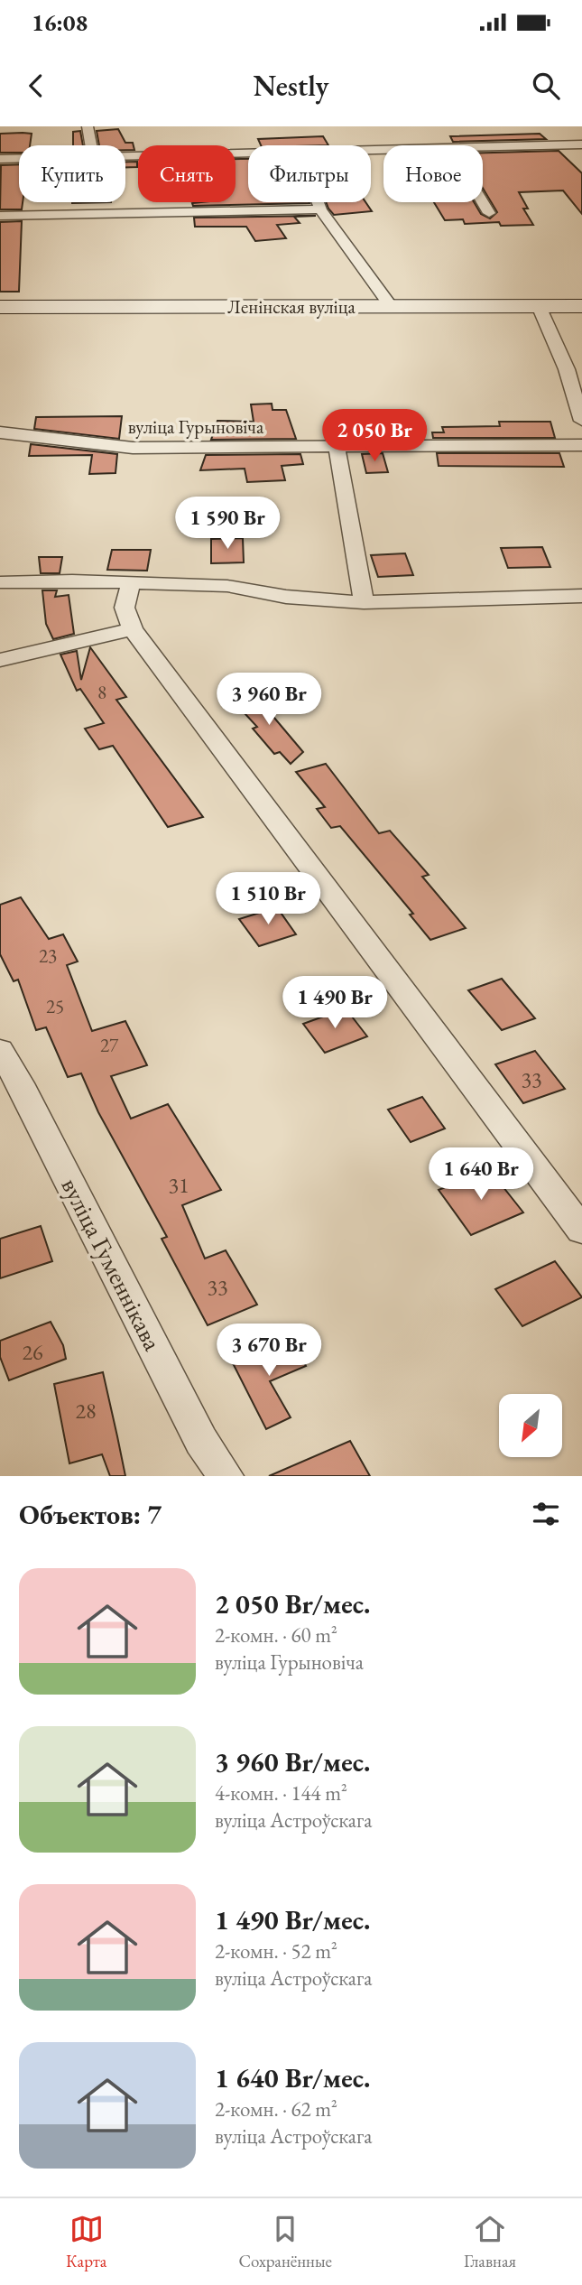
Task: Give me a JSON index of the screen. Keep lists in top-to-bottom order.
{
  "streets": {
    "main road": ["Ленінская вуліца"],
    "street": ["вуліца Гурыновіча", "вуліца Гуменнікава"]
  },
  "house_numbers": [
    "8",
    "23",
    "25",
    "27",
    "33",
    "31",
    "33",
    "26",
    "28"
  ],
  "north": "bottom left",
  "page": {
    "status": "16:08",
    "header": "Nestly",
    "chip": [
      "Купить",
      "Снять",
      "Фильтры",
      "Новое"
    ],
    "price": [
      "2 050 Br",
      "1 590 Br",
      "3 960 Br",
      "1 510 Br",
      "1 490 Br",
      "1 640 Br",
      "3 670 Br"
    ],
    "heading": "Объектов: 7",
    "list": [
      {
        "name": "2 050 Br/мес.",
        "note": "2-комн. · 60 m² · вуліца Гурыновіча"
      },
      {
        "name": "3 960 Br/мес.",
        "note": "4-комн. · 144 m² · вуліца Астроўскага"
      },
      {
        "name": "1 490 Br/мес.",
        "note": "2-комн. · 52 m² · вуліца Астроўскага"
      },
      {
        "name": "1 640 Br/мес.",
        "note": "2-комн. · 62 m² · вуліца Астроўскага"
      }
    ],
    "tabs": ["Карта", "Сохранённые", "Главная"]
  }
}
